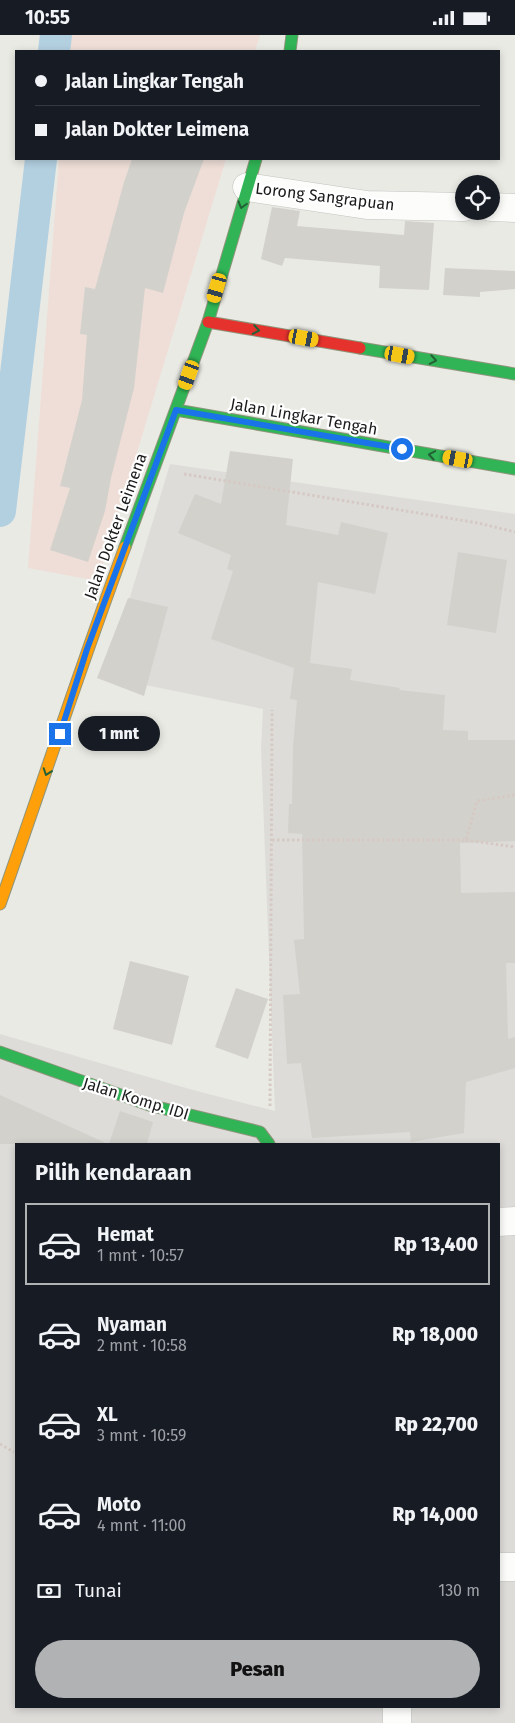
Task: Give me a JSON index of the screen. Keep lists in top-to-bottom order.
{
  "streets": {
    "main road": ["Jalan Lingkar Tengah", "Jalan Dokter Leimena", "Jalan Komp. IDI"],
    "street": ["Lorong Sangrapuan"]
  },
  "crossings": [
    ["Lorong Sangrapuan", "Jalan Dokter Leimena"],
    ["Jalan Lingkar Tengah", "Jalan Dokter Leimena"]
  ],
  "one_way": ["Jalan Dokter Leimena"],
  "page": {
    "status": "10:55",
    "banner": ["Jalan Lingkar Tengah", "Jalan Dokter Leimena"],
    "bubble": "1 mnt",
    "heading": "Pilih kendaraan",
    "list": [
      {
        "name": "Hemat",
        "note": "1 mnt · 10:57",
        "value": "Rp 13,400"
      },
      {
        "name": "Nyaman",
        "note": "2 mnt · 10:58",
        "value": "Rp 18,000"
      },
      {
        "name": "XL",
        "note": "3 mnt · 10:59",
        "value": "Rp 22,700"
      },
      {
        "name": "Moto",
        "note": "4 mnt · 11:00",
        "value": "Rp 14,000"
      }
    ],
    "pay": ["Tunai", "130 m"],
    "buttons": "Pesan"
  }
}
